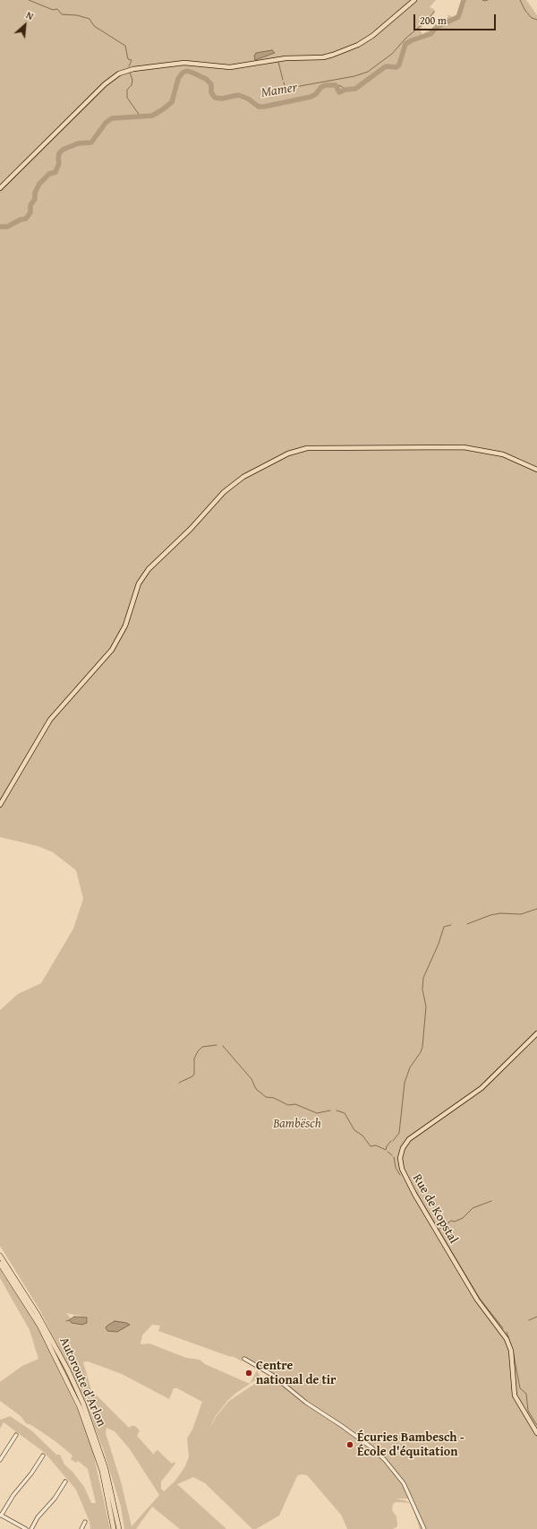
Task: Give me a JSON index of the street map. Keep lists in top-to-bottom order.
{
  "streets": {
    "highway": ["Autoroute d'Arlon"],
    "main road": ["Rue de Kopstal"]
  },
  "water": ["Mamer"],
  "parks": ["Bambësch"],
  "places": ["Centre national de tir", "Écuries Bambesch - École d'équitation"],
  "scale_bar": "200 m",
  "north": "top right"
}
